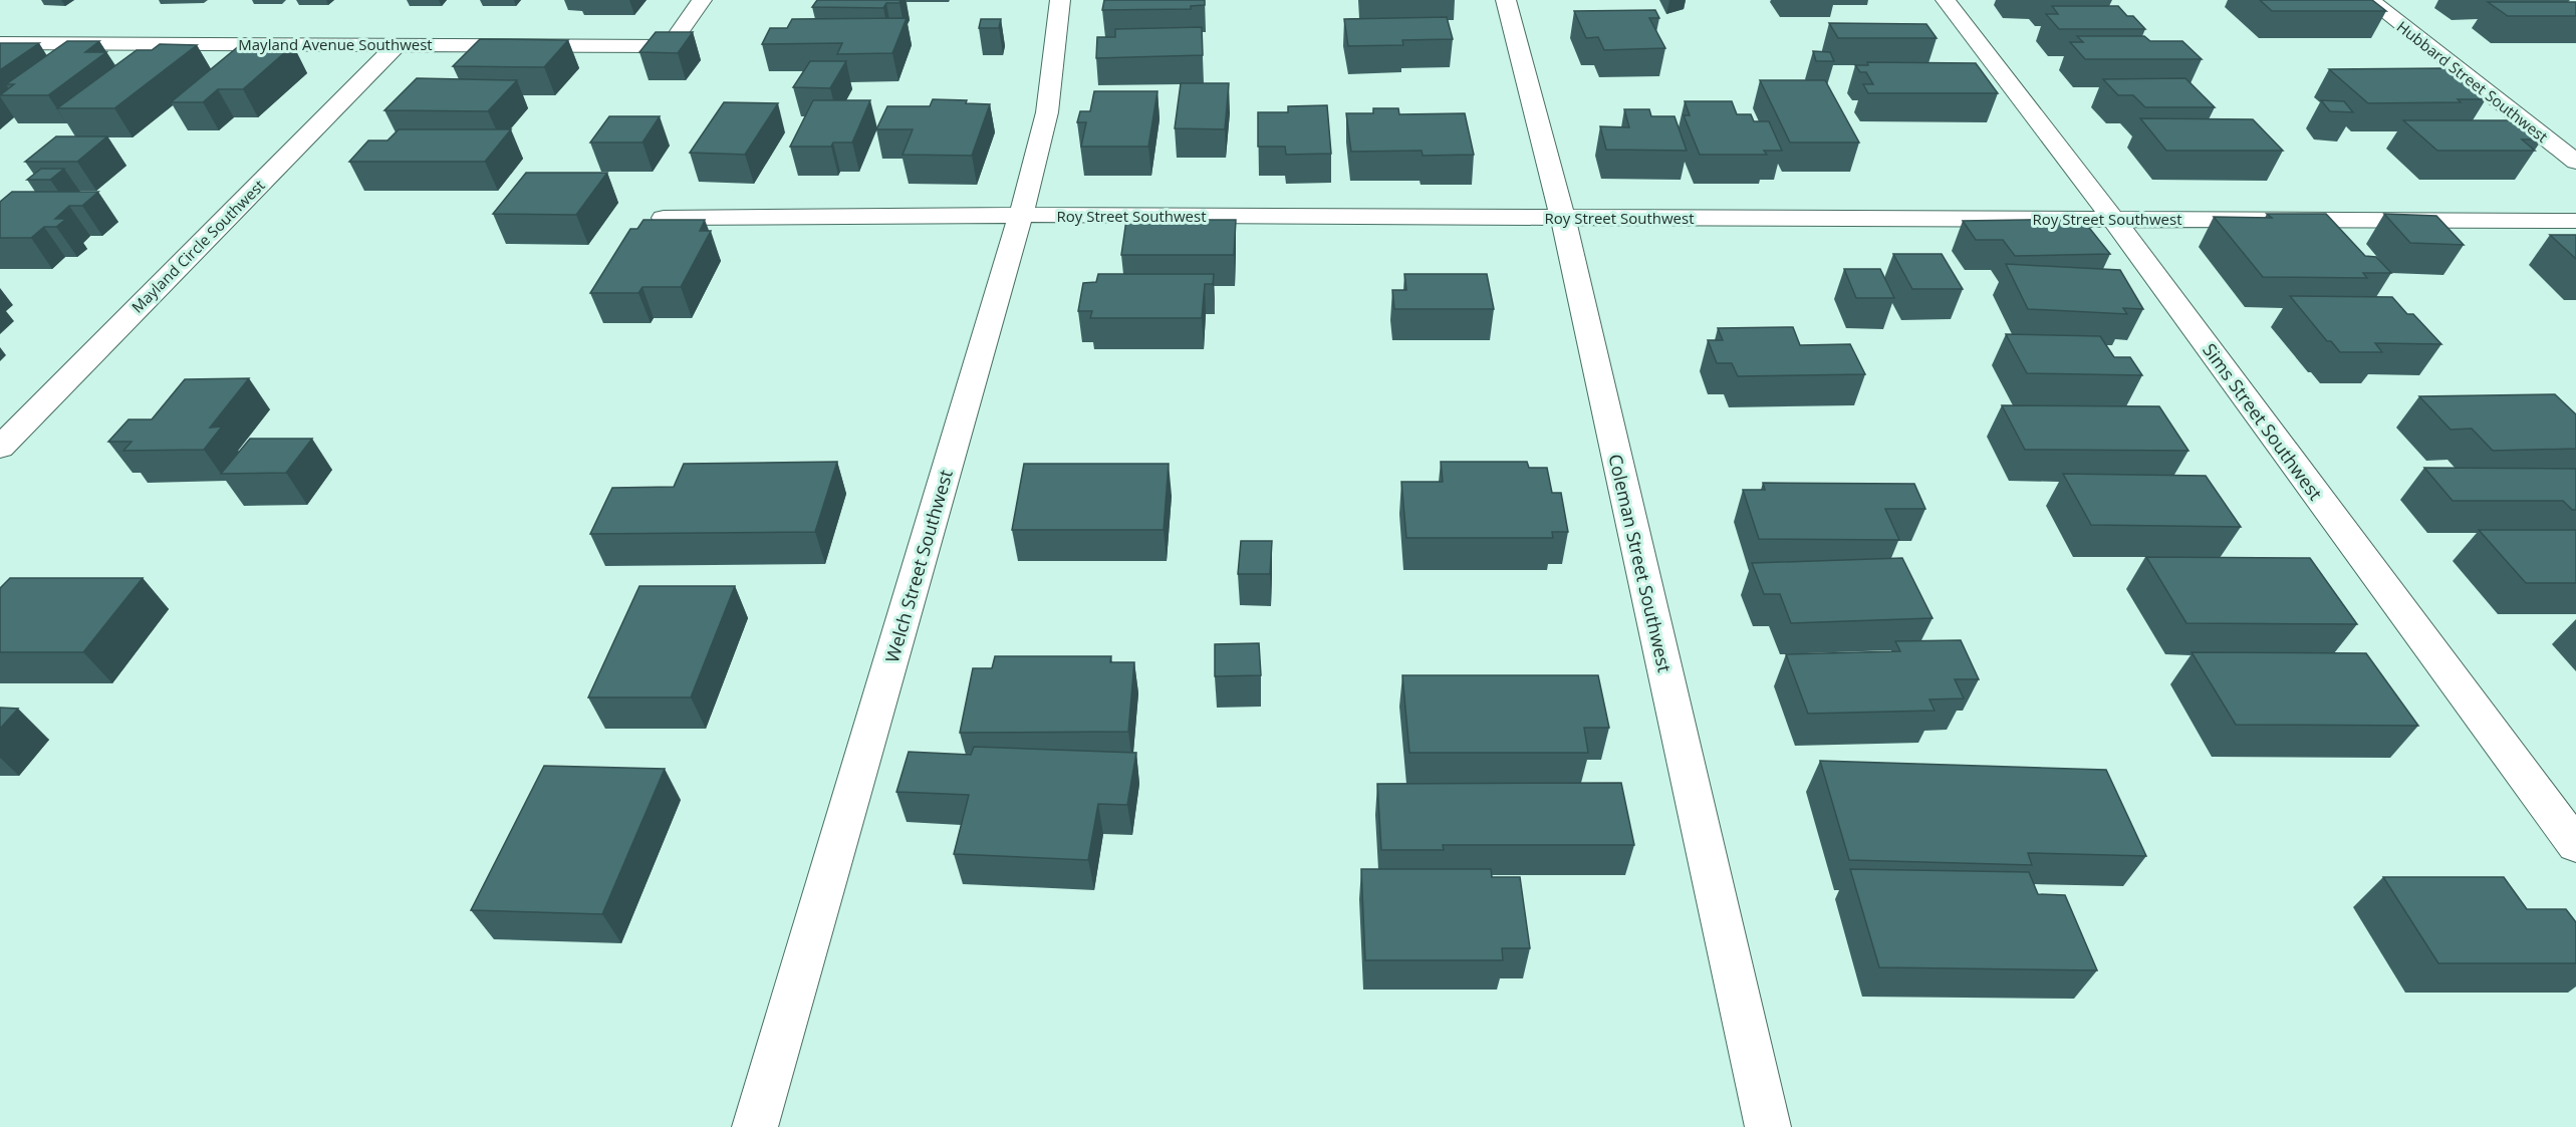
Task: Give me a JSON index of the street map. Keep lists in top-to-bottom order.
{
  "streets": {
    "street": [
      "Mayland Avenue Southwest",
      "Hubbard Street Southwest",
      "Roy Street Southwest",
      "Mayland Circle Southwest",
      "Sims Street Southwest",
      "Coleman Street Southwest",
      "Welch Street Southwest"
    ]
  },
  "crossings": [
    ["Mayland Avenue Southwest", "Mayland Circle Southwest"],
    ["Roy Street Southwest", "Sims Street Southwest"],
    ["Roy Street Southwest", "Coleman Street Southwest"],
    ["Roy Street Southwest", "Welch Street Southwest"]
  ]
}
